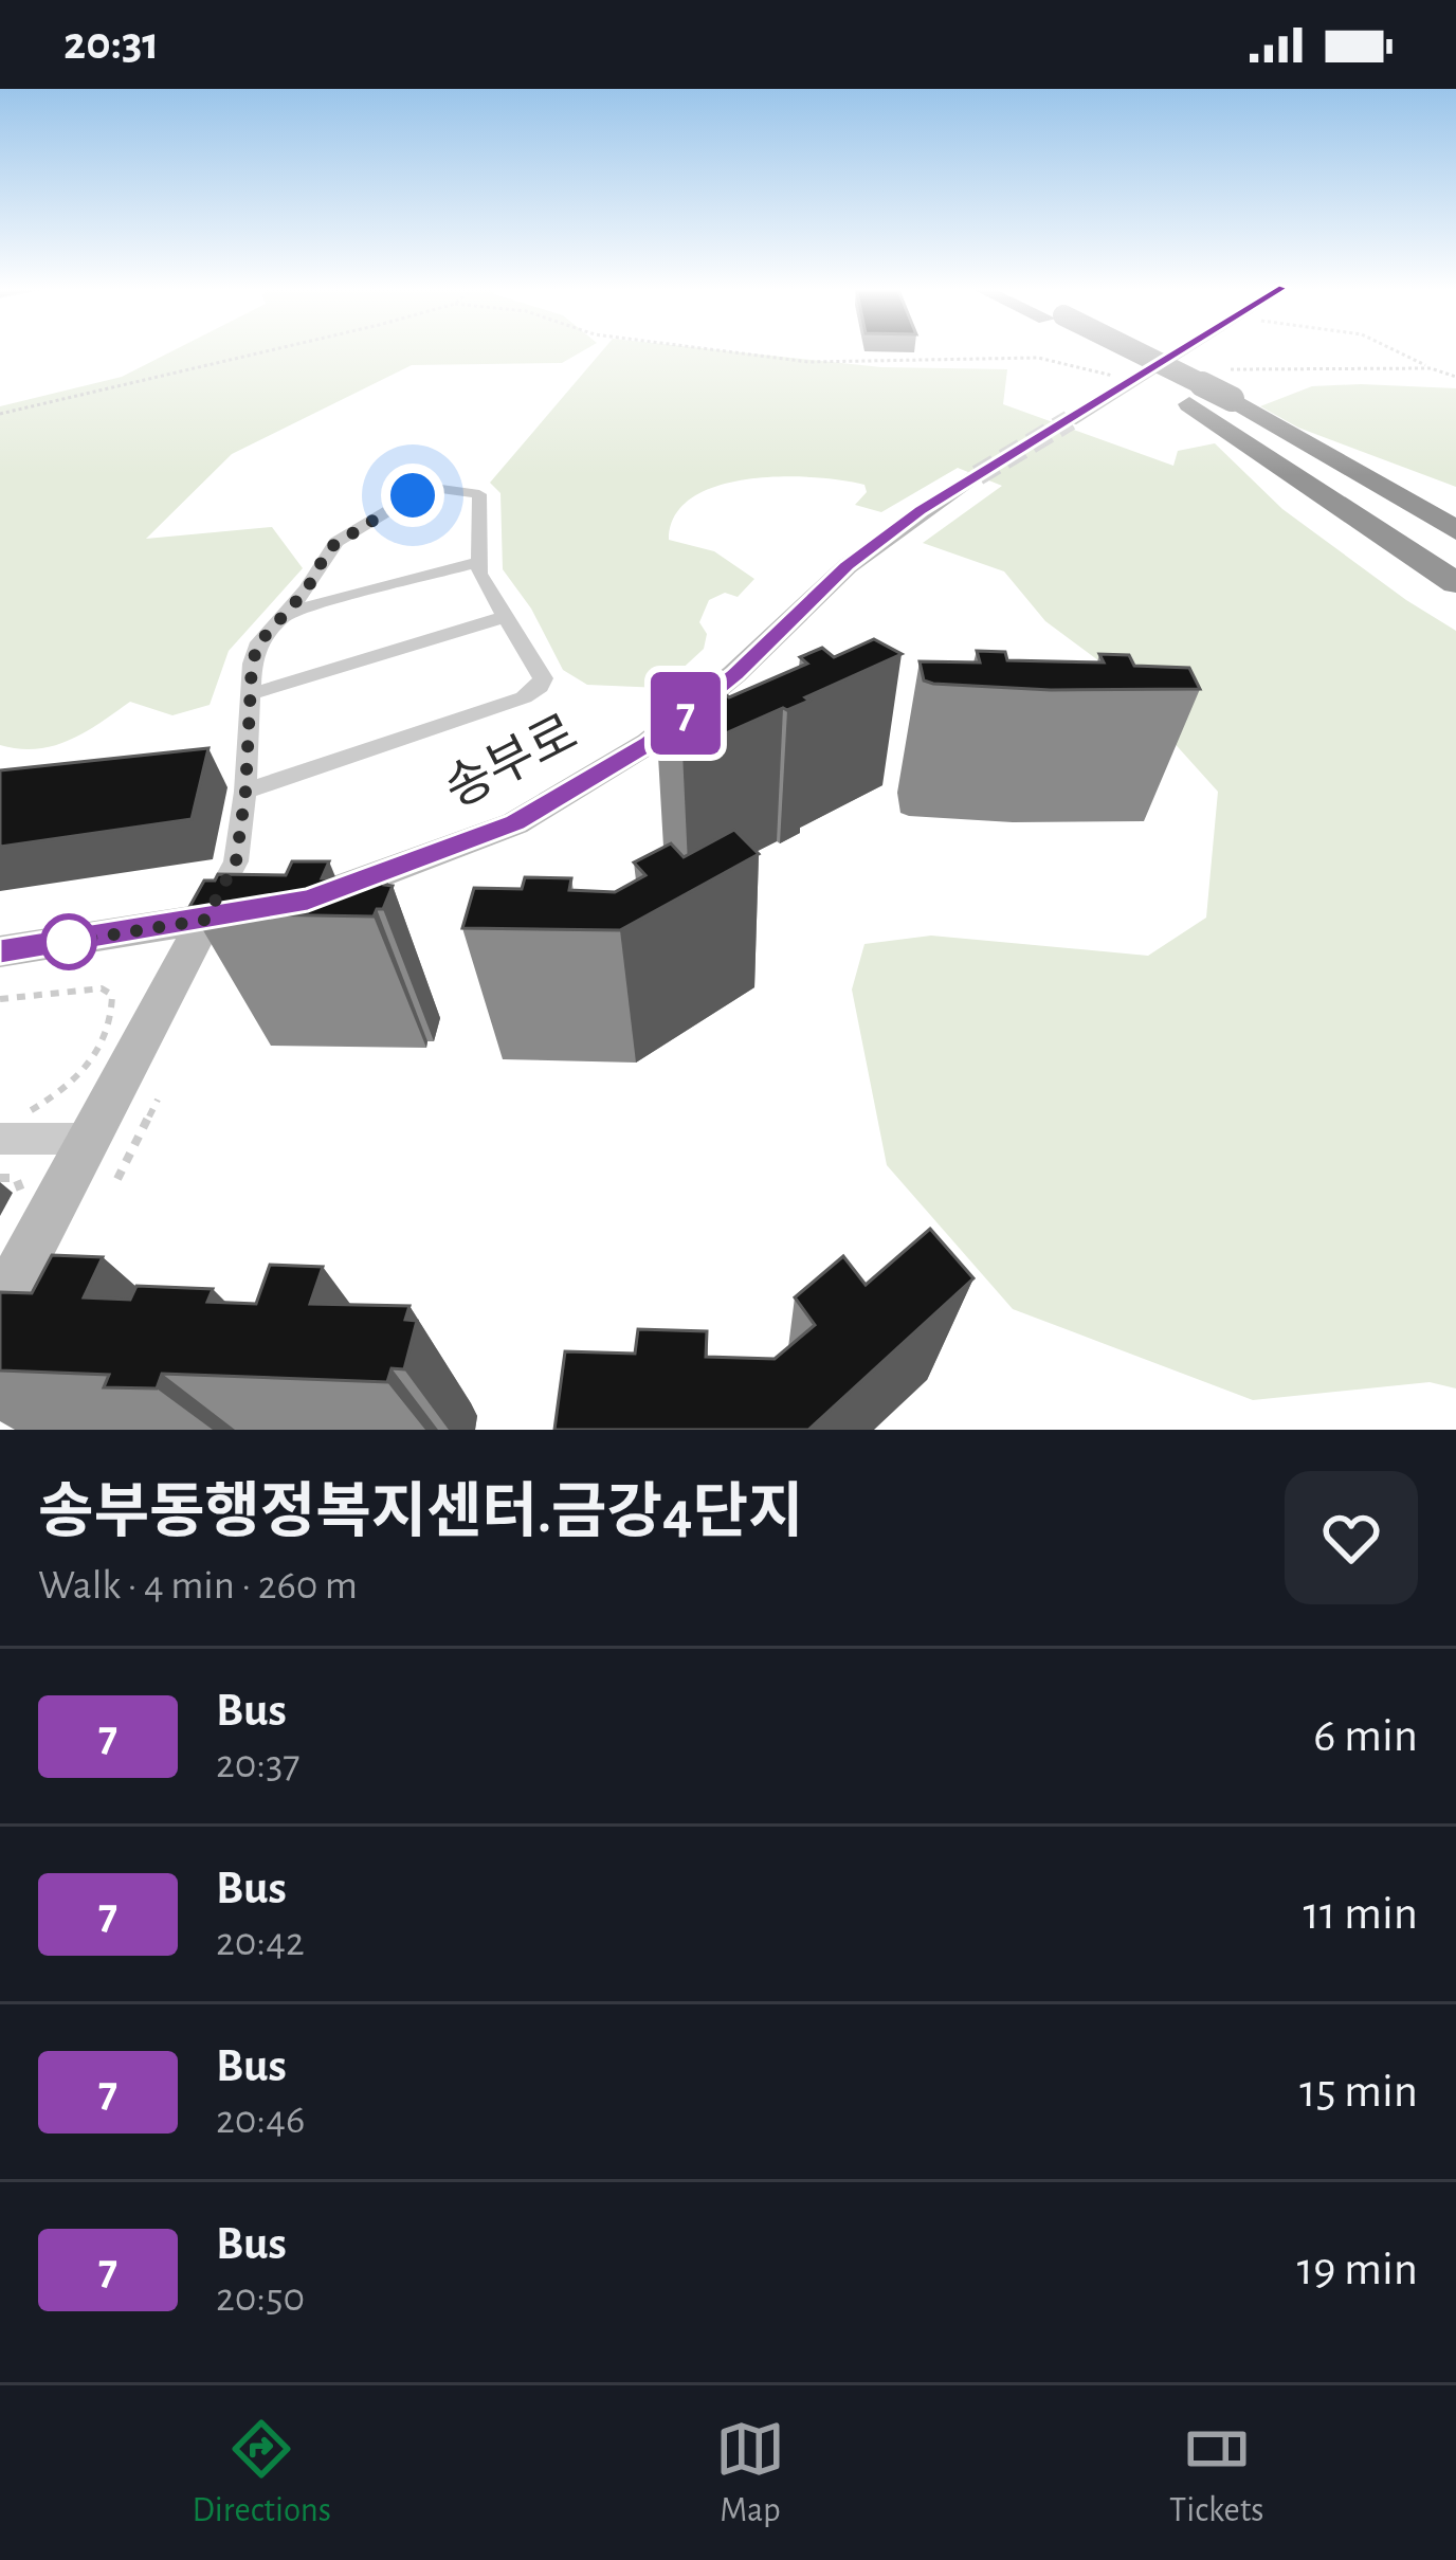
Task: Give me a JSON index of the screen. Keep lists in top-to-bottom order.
{
  "streets": {
    "street": ["송부로"]
  },
  "lines": ["bus line 7"],
  "page": {
    "status": "20:31",
    "on_map": "7",
    "heading": ["송부동행정복지센터.금강4단지", "Walk · 4 min · 260 m"],
    "list": [
      {
        "mark": "7",
        "name": "Bus",
        "note": "20:37",
        "value": "6 min"
      },
      {
        "mark": "7",
        "name": "Bus",
        "note": "20:42",
        "value": "11 min"
      },
      {
        "mark": "7",
        "name": "Bus",
        "note": "20:46",
        "value": "15 min"
      },
      {
        "mark": "7",
        "name": "Bus",
        "note": "20:50",
        "value": "19 min"
      }
    ],
    "tabs": ["Directions", "Map", "Tickets"]
  }
}
